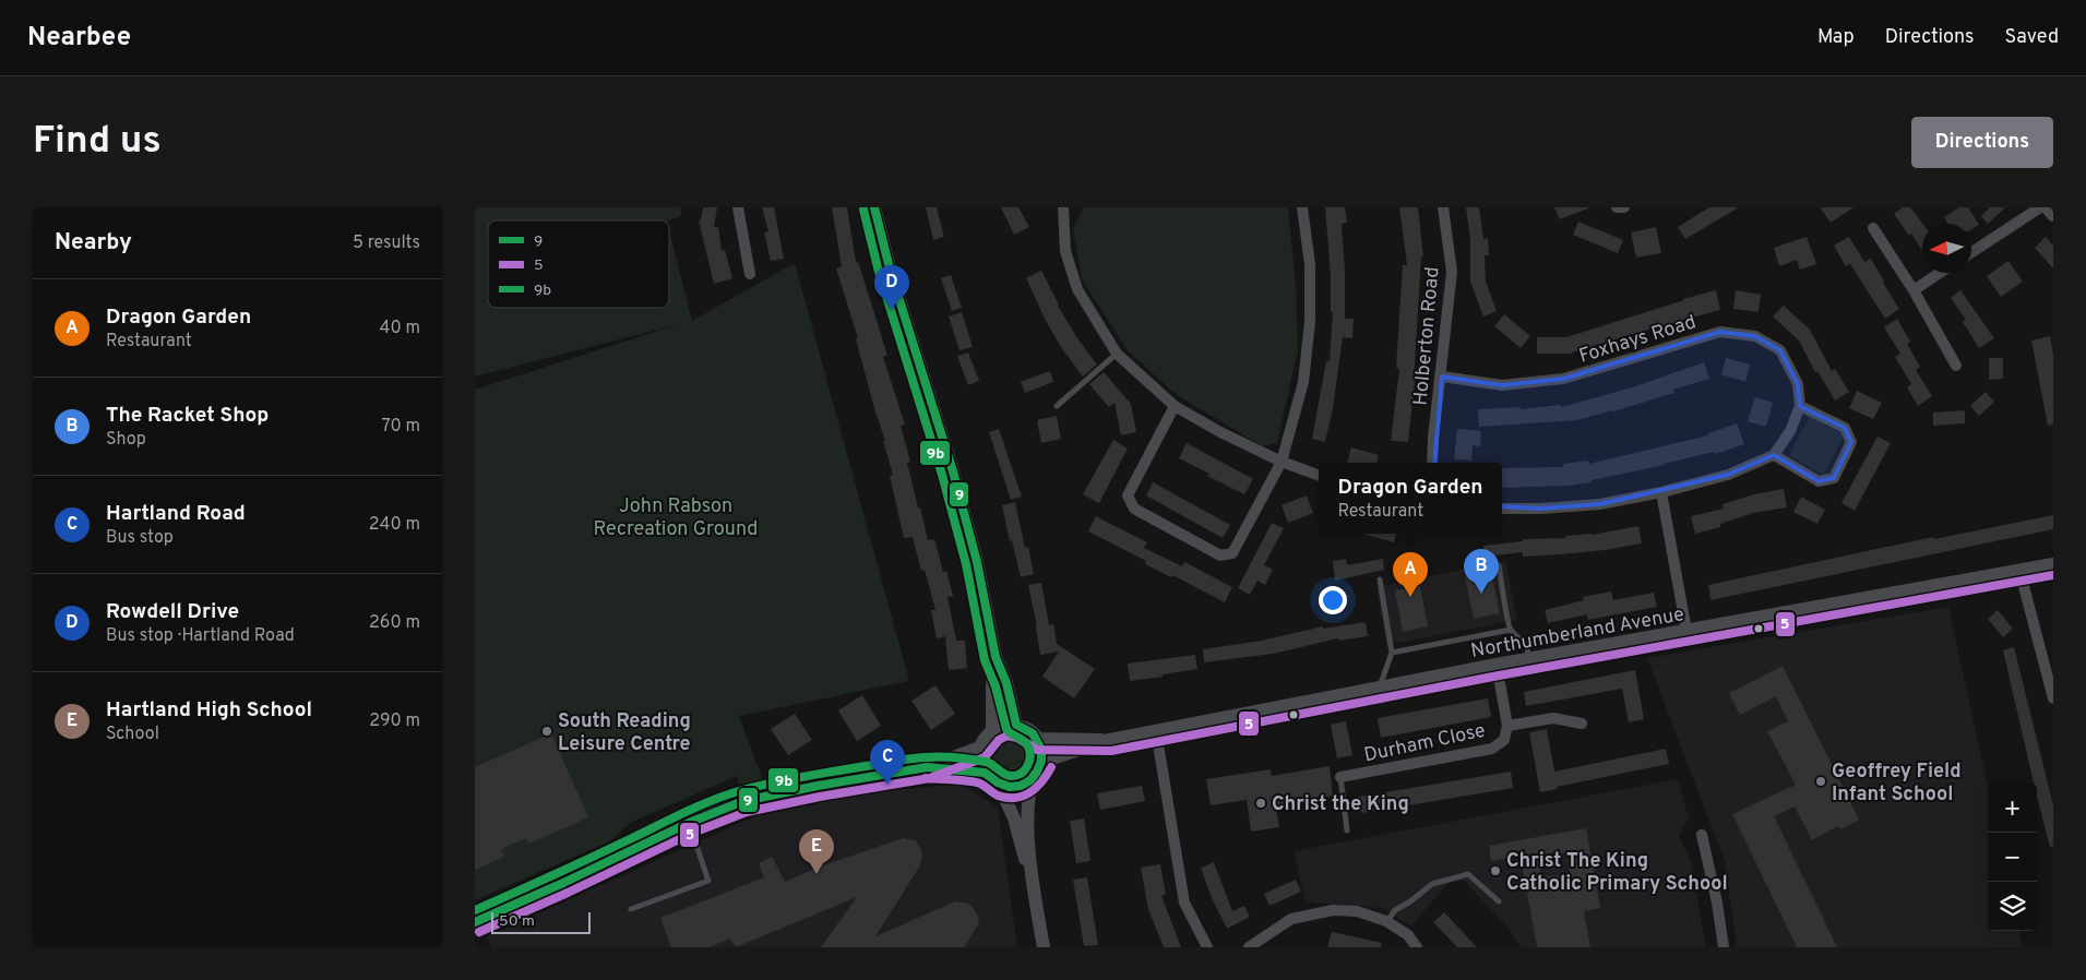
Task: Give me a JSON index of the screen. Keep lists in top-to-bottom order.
{
  "streets": {
    "street": [
      "Holberton Road",
      "Foxhays Road",
      "Northumberland Avenue",
      "Durham Close"
    ]
  },
  "crossings": [
    ["Holberton Road", "Foxhays Road"],
    ["Northumberland Avenue", "Durham Close"]
  ],
  "parks": ["John Rabson Recreation Ground"],
  "places": [
    "South Reading Leisure Centre",
    "Geoffrey Field Infant School",
    "Christ the King",
    "Christ The King Catholic Primary School"
  ],
  "lines": ["transit line 9", "transit line 9b", "transit line 5"],
  "legend": ["9", "5", "9b"],
  "scale_bar": "50 m",
  "north": "left",
  "page": {
    "header": "Nearbee",
    "nav": ["Map", "Directions", "Saved"],
    "buttons": "Directions",
    "title": "Find us",
    "heading": ["Nearby", "5 results"],
    "pins": [
      "D",
      "B",
      "A",
      "C",
      "E"
    ],
    "list": [
      {
        "mark": "A",
        "name": "Dragon Garden",
        "note": "Restaurant",
        "value": "40 m"
      },
      {
        "mark": "B",
        "name": "The Racket Shop",
        "note": "Shop",
        "value": "70 m"
      },
      {
        "mark": "C",
        "name": "Hartland Road",
        "note": "Bus stop",
        "value": "240 m"
      },
      {
        "mark": "D",
        "name": "Rowdell Drive",
        "note": "Bus stop · Hartland Road",
        "value": "260 m"
      },
      {
        "mark": "E",
        "name": "Hartland High School",
        "note": "School",
        "value": "290 m"
      }
    ],
    "popup": ["Dragon Garden", "Restaurant"],
    "map_buttons": ["+", "−"],
    "scale": "50 m"
  }
}
